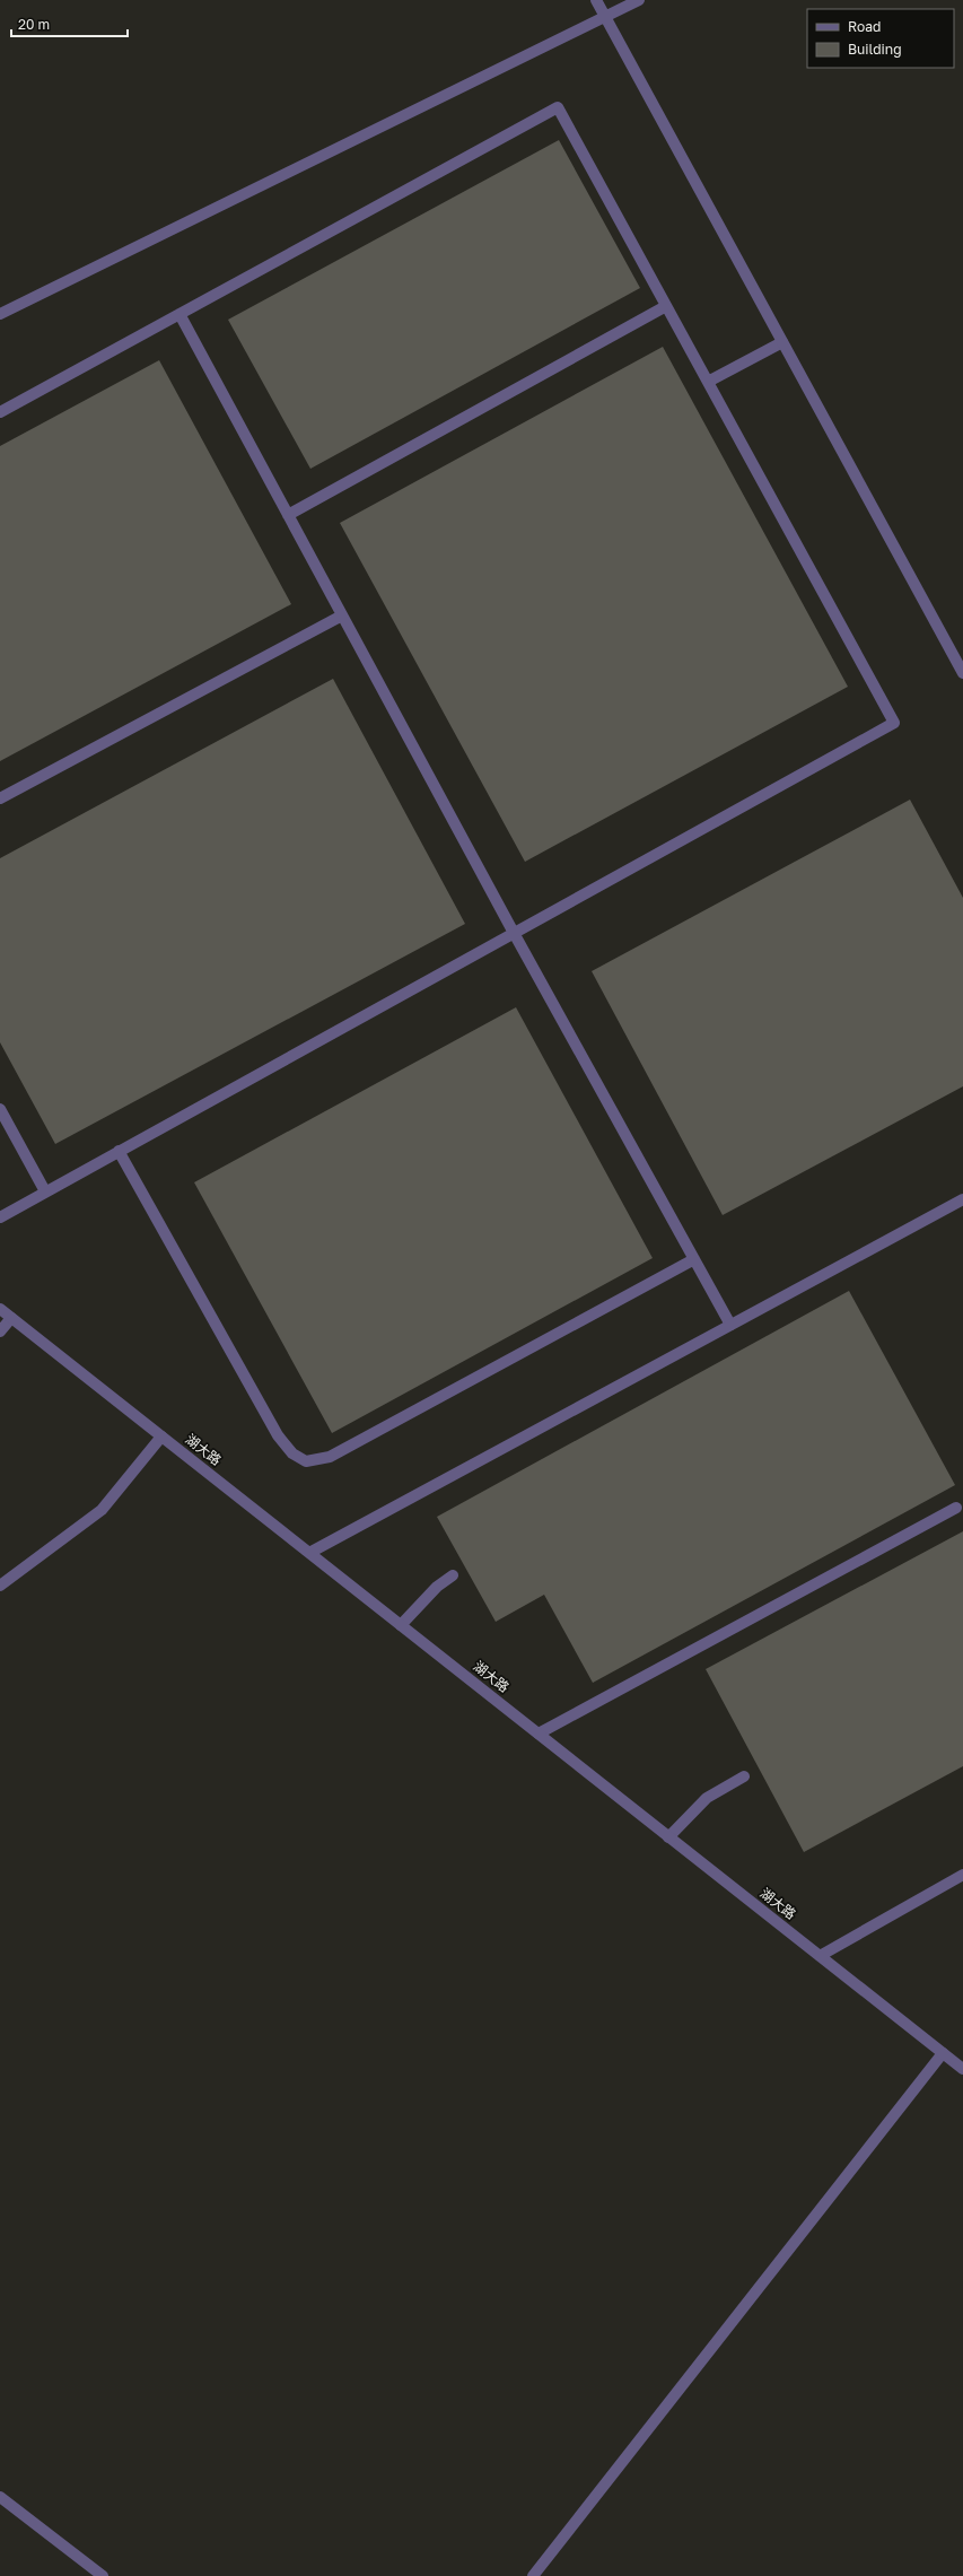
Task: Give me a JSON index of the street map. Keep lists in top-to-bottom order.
{
  "streets": {
    "street": ["湖大路"]
  },
  "legend": ["Road", "Building"],
  "scale_bar": "20 m"
}
